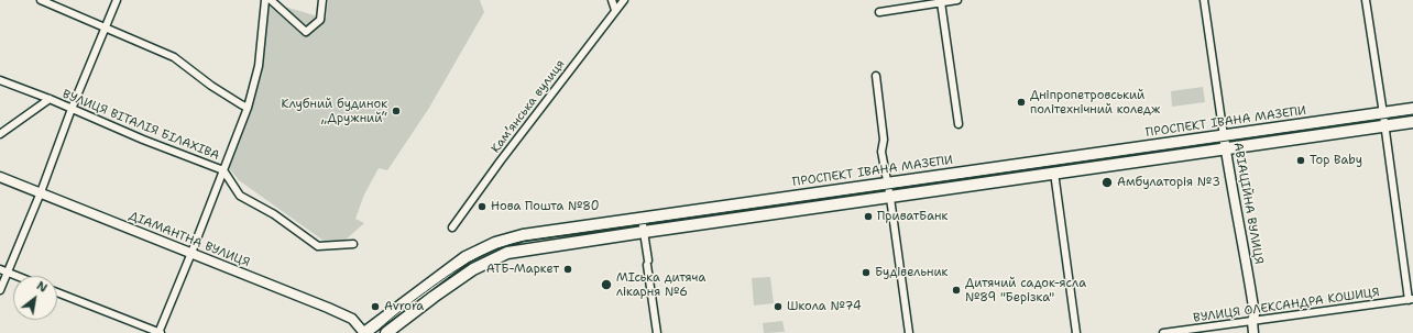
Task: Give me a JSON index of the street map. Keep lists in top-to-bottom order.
{
  "streets": {
    "highway": ["ПРОСПЕКТ ІВАНА МАЗЕПИ"],
    "street": [
      "Камʼянська вулиця",
      "ВУЛИЦЯ ВІТАЛІЯ БІЛАХІВА",
      "АВІАЦІЙНА ВУЛИЦЯ",
      "ДІАМАНТНА ВУЛИЦЯ",
      "ВУЛИЦЯ ОЛЕКСАНДРА КОШИЦЯ"
    ]
  },
  "crossings": [
    ["ПРОСПЕКТ ІВАНА МАЗЕПИ", "АВІАЦІЙНА ВУЛИЦЯ"],
    ["ПРОСПЕКТ ІВАНА МАЗЕПИ", "ДІАМАНТНА ВУЛИЦЯ"],
    ["АВІАЦІЙНА ВУЛИЦЯ", "ВУЛИЦЯ ОЛЕКСАНДРА КОШИЦЯ"]
  ],
  "places": [
    "Дніпропетровський політехнічний коледж",
    "Клубний будинок „Дружний“",
    "Top Baby",
    "Амбулаторія №3",
    "Нова Пошта №80",
    "ПриватБанк",
    "АТБ-Маркет",
    "Будівельник",
    "МІська дитяча лікарня №6",
    "Дитячий садок-ясла №89 \"Берізка\"",
    "Avrora",
    "Школа №74"
  ],
  "north": "top right"
}
